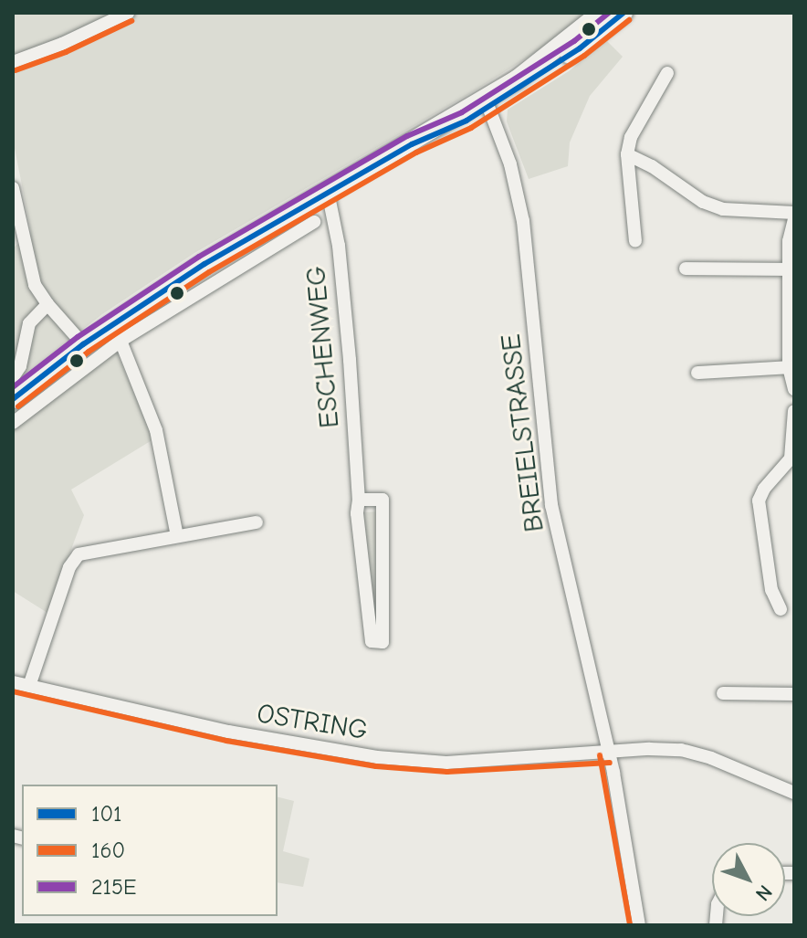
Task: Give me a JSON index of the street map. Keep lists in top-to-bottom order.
{
  "streets": {
    "street": ["ESCHENWEG", "BREIELSTRASSE", "OSTRING"]
  },
  "crossings": [
    ["BREIELSTRASSE", "OSTRING"]
  ],
  "lines": ["transit line 101", "transit line 215E", "transit line 160"],
  "legend": ["101", "160", "215E"],
  "north": "bottom right"
}
